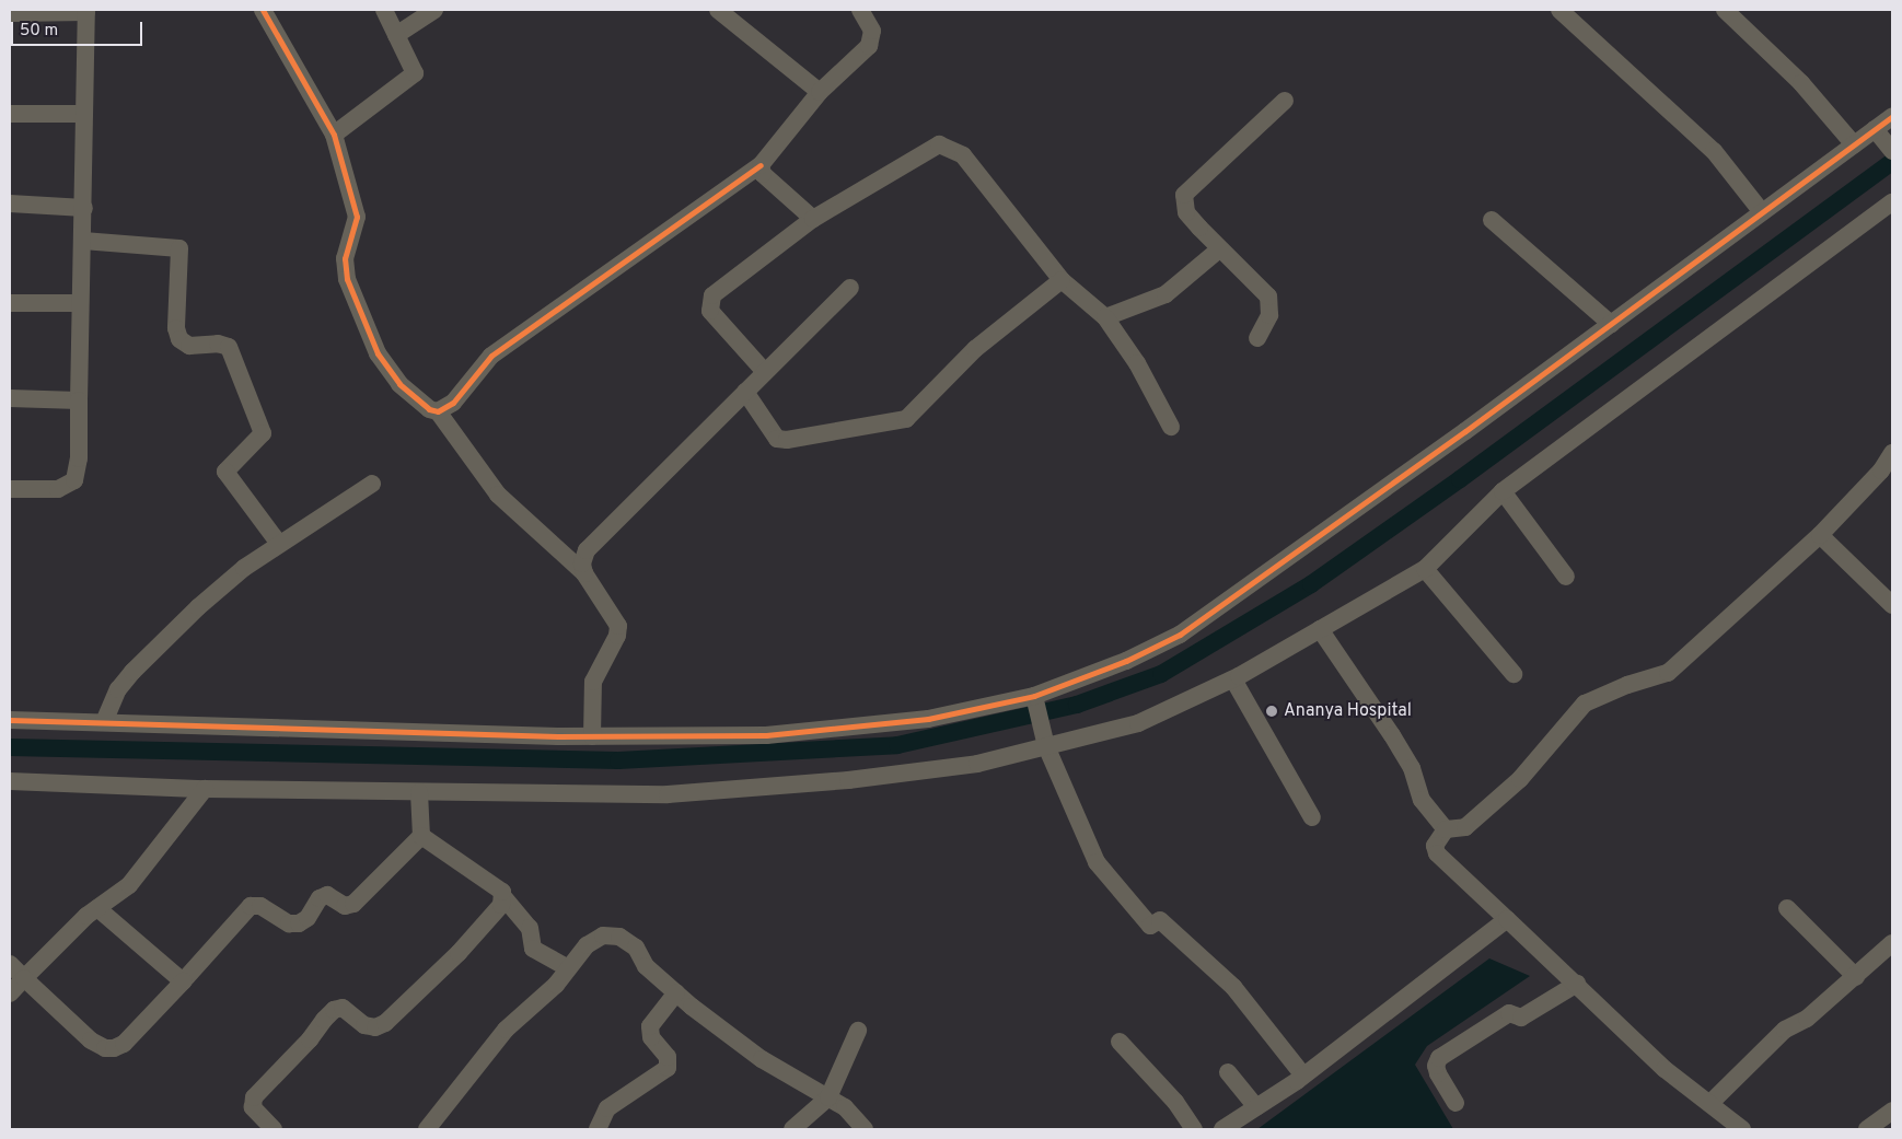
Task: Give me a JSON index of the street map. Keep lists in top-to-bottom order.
{
  "places": ["Ananya Hospital"],
  "scale_bar": "50 m"
}
